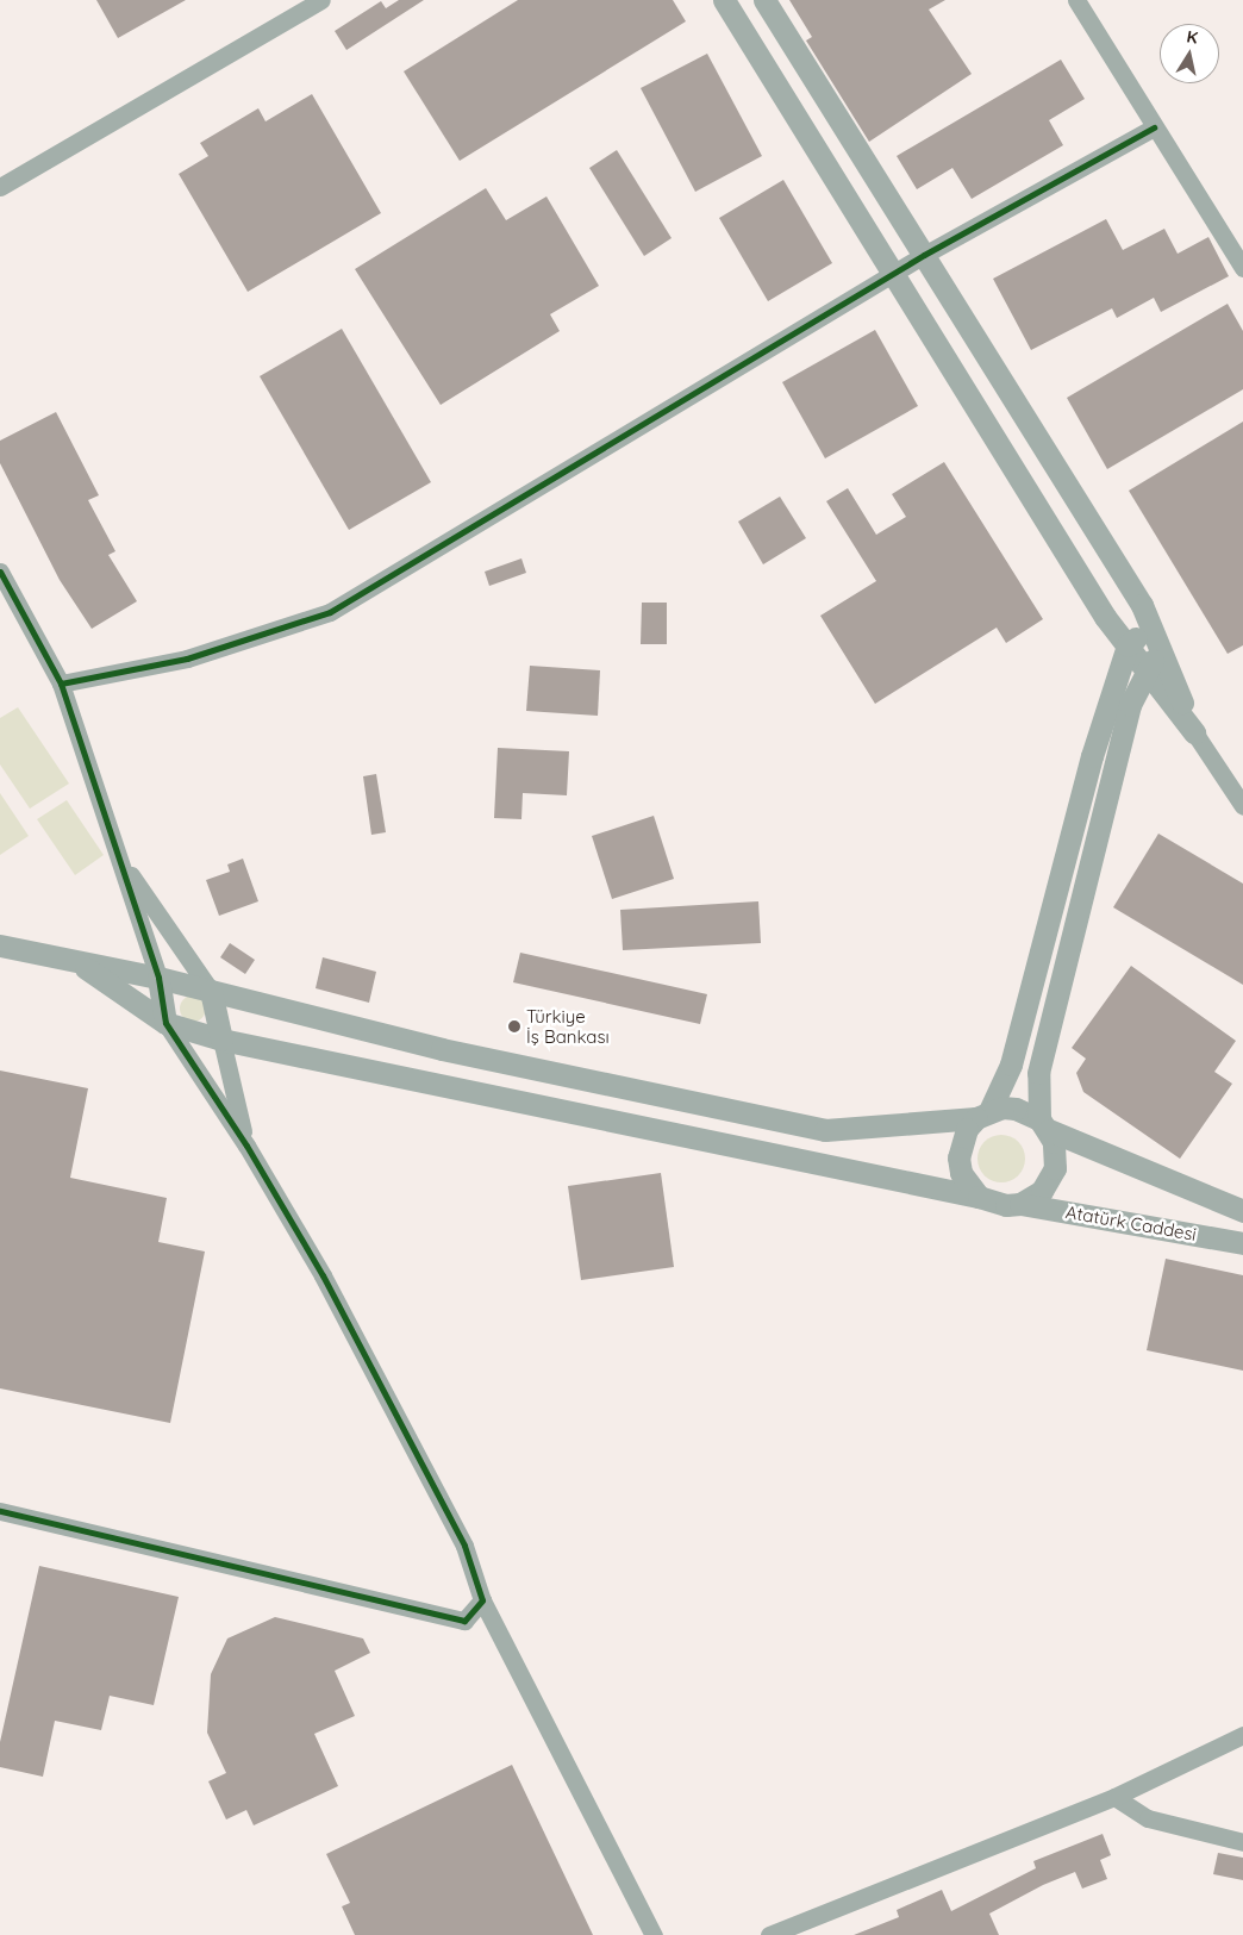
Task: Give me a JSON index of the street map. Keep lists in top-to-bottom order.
{
  "streets": {
    "street": ["Atatürk Caddesi"]
  },
  "places": ["Türkiye İş Bankası"],
  "north": "top"
}
